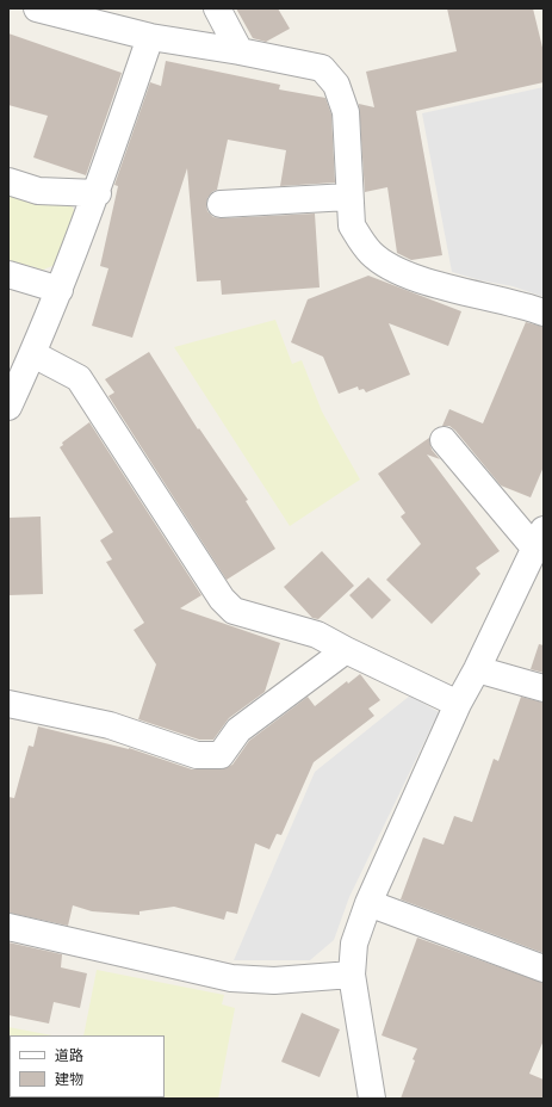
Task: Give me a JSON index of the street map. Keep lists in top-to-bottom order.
{
  "legend": ["道路", "建物"]
}
